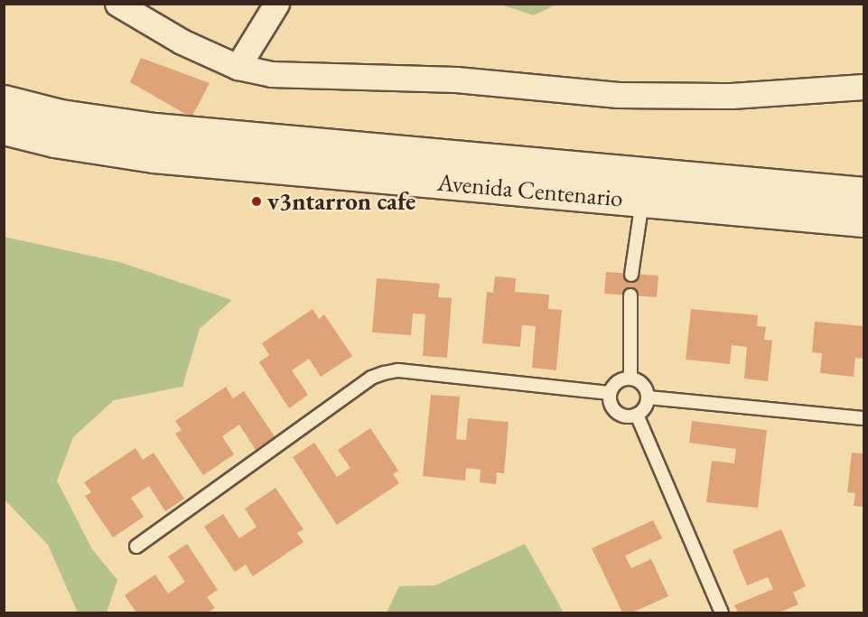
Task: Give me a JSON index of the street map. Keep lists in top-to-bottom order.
{
  "streets": {
    "main road": ["Avenida Centenario"]
  },
  "places": ["v3ntarron cafe"]
}
